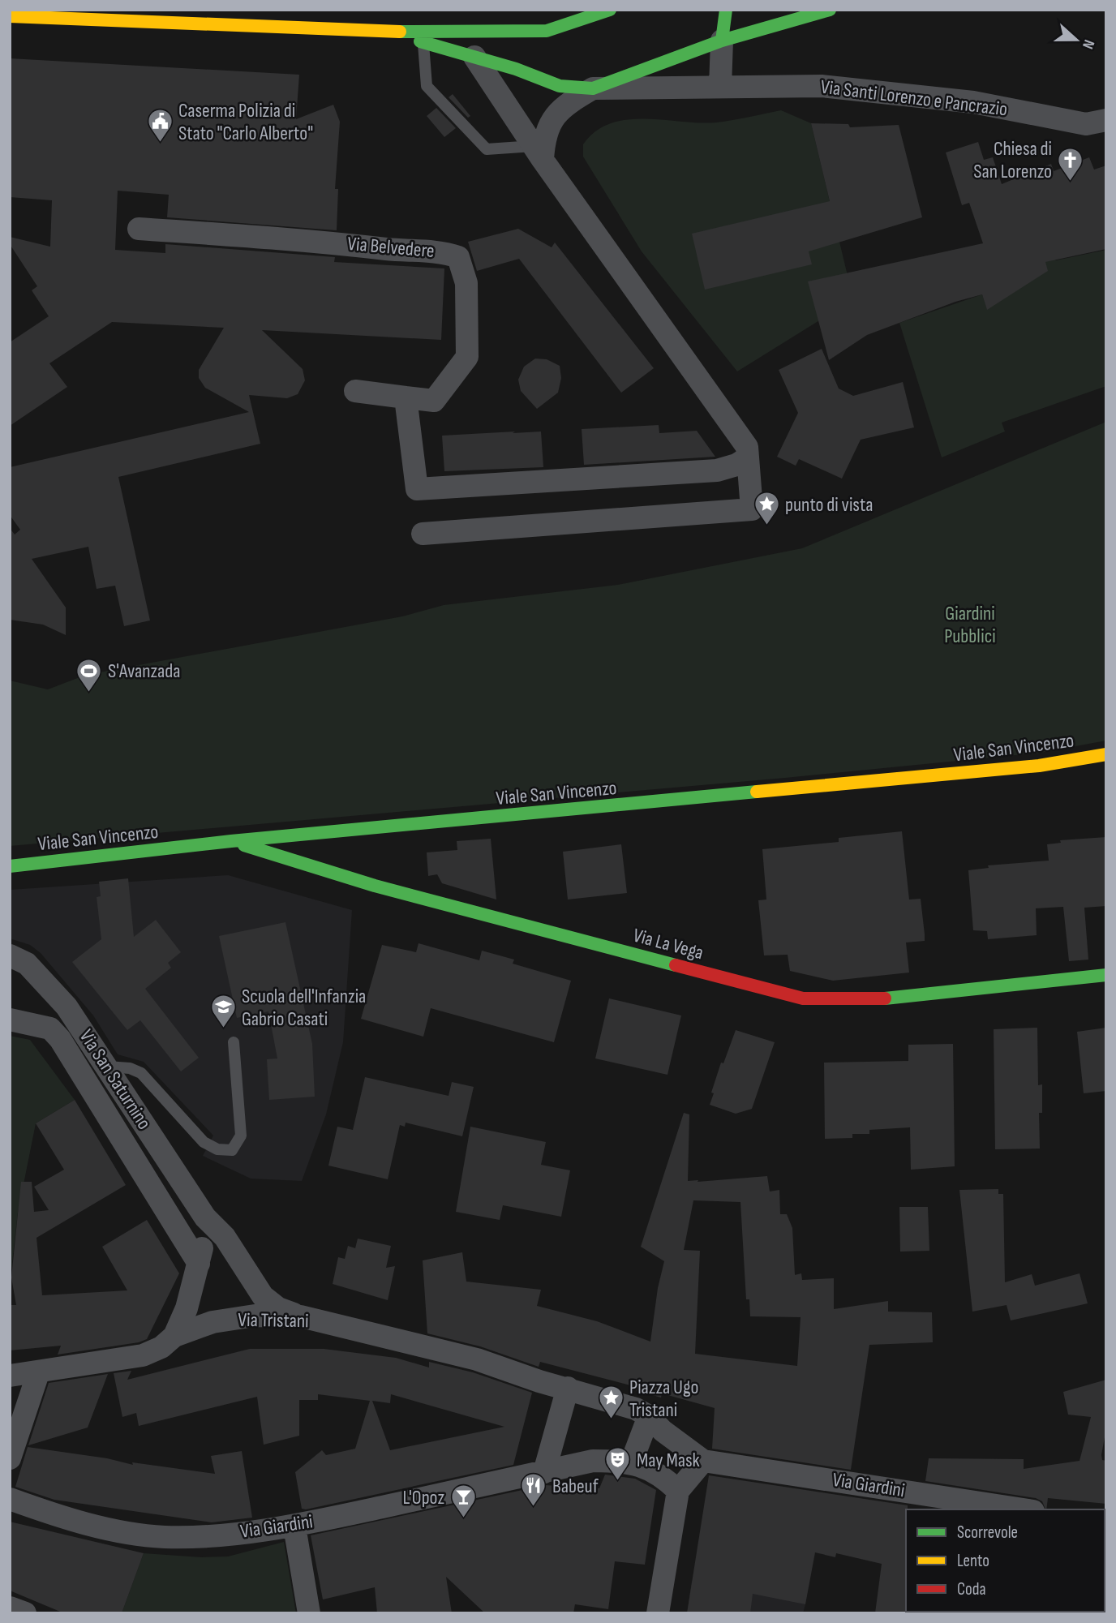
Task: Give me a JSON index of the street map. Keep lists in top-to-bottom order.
{
  "streets": {
    "street": [
      "Via Santi Lorenzo e Pancrazio",
      "Via Belvedere",
      "Viale San Vincenzo",
      "Via La Vega",
      "Via San Saturnino",
      "Via Tristani",
      "Via Giardini"
    ]
  },
  "crossings": [
    ["Viale San Vincenzo", "Via La Vega"],
    ["Via San Saturnino", "Via Tristani"]
  ],
  "parks": ["Giardini Pubblici"],
  "places": {
    "public building": ["Caserma Polizia di Stato \"Carlo Alberto\""],
    "church": ["Chiesa di San Lorenzo"],
    "place": ["punto di vista", "Piazza Ugo Tristani"],
    "sports": ["S'Avanzada"],
    "school or university": ["Scuola dell'Infanzia Gabrio Casati"],
    "theatre": ["May Mask"],
    "restaurant": ["Babeuf"],
    "bar": ["L'Opoz"]
  },
  "legend": ["Scorrevole", "Lento", "Coda"],
  "north": "right"
}
